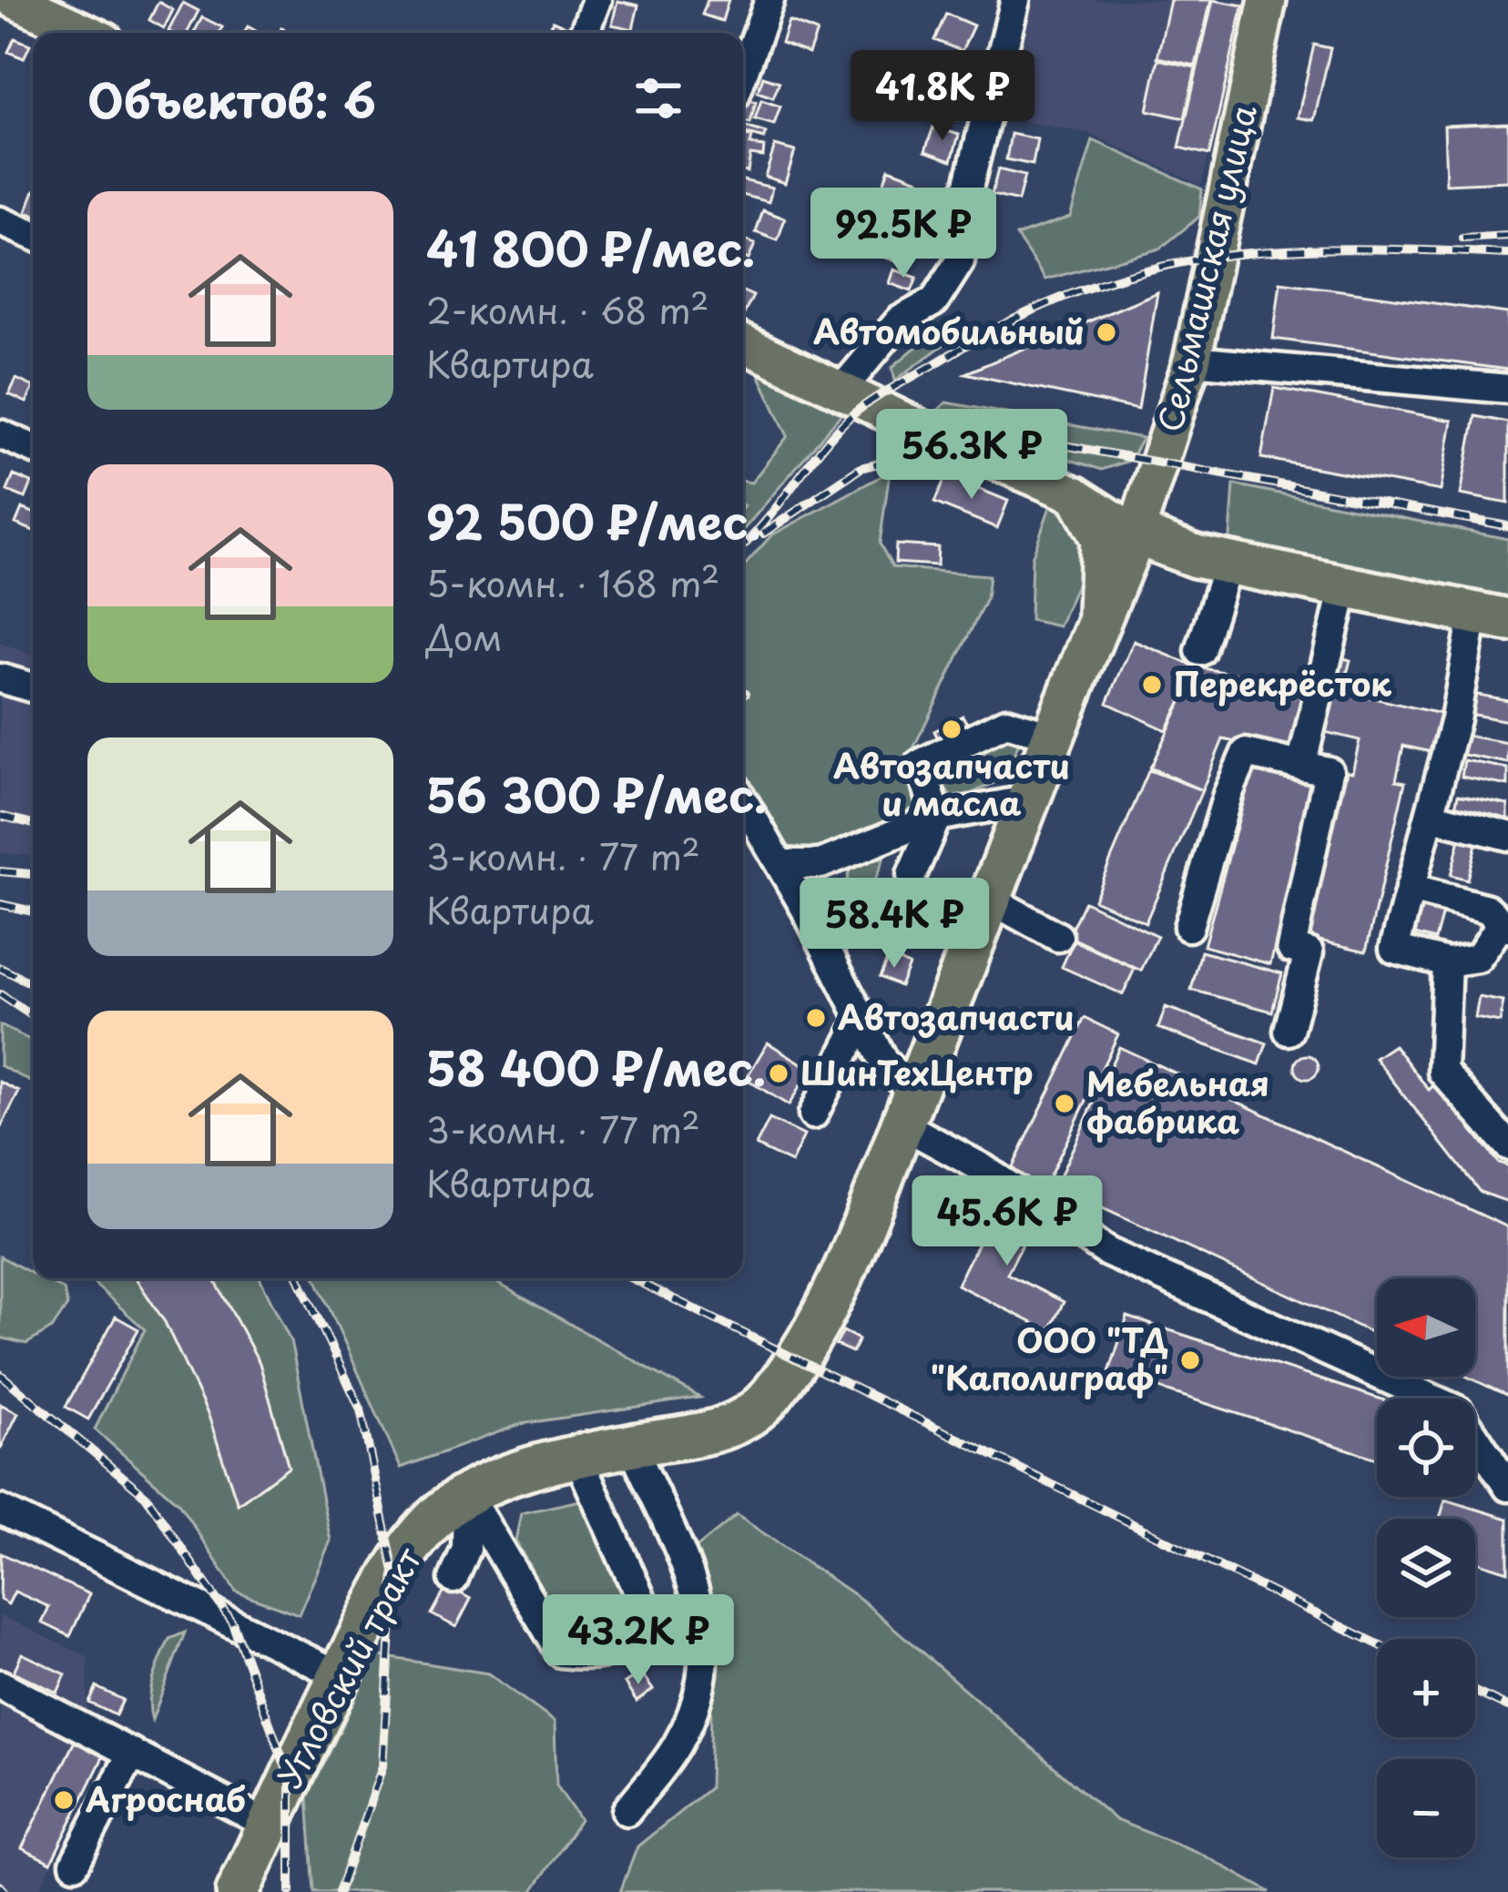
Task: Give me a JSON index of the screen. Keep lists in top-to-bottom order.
{
  "streets": {
    "highway": ["Сельмашская улица", "Угловский тракт"]
  },
  "crossings": [
    ["Сельмашская улица", "Угловский тракт"]
  ],
  "places": [
    "Автомобильный",
    "Перекрёсток",
    "Автозапчасти и масла",
    "Автозапчасти",
    "ШинТехЦентр",
    "Мебельная фабрика",
    "ООО \"ТД \"Каполиграф\"",
    "Агроснаб"
  ],
  "north": "left",
  "page": {
    "heading": "Объектов: 6",
    "price": [
      "41.8K ₽",
      "92.5K ₽",
      "56.3K ₽",
      "58.4K ₽",
      "45.6K ₽",
      "43.2K ₽"
    ],
    "list": [
      {
        "name": "41 800 ₽/мес.",
        "note": "2-комн. · 68 m² · Квартира"
      },
      {
        "name": "92 500 ₽/мес.",
        "note": "5-комн. · 168 m² · Дом"
      },
      {
        "name": "56 300 ₽/мес.",
        "note": "3-комн. · 77 m² · Квартира"
      },
      {
        "name": "58 400 ₽/мес.",
        "note": "3-комн. · 77 m² · Квартира"
      }
    ],
    "map_buttons": ["+", "−"]
  }
}
